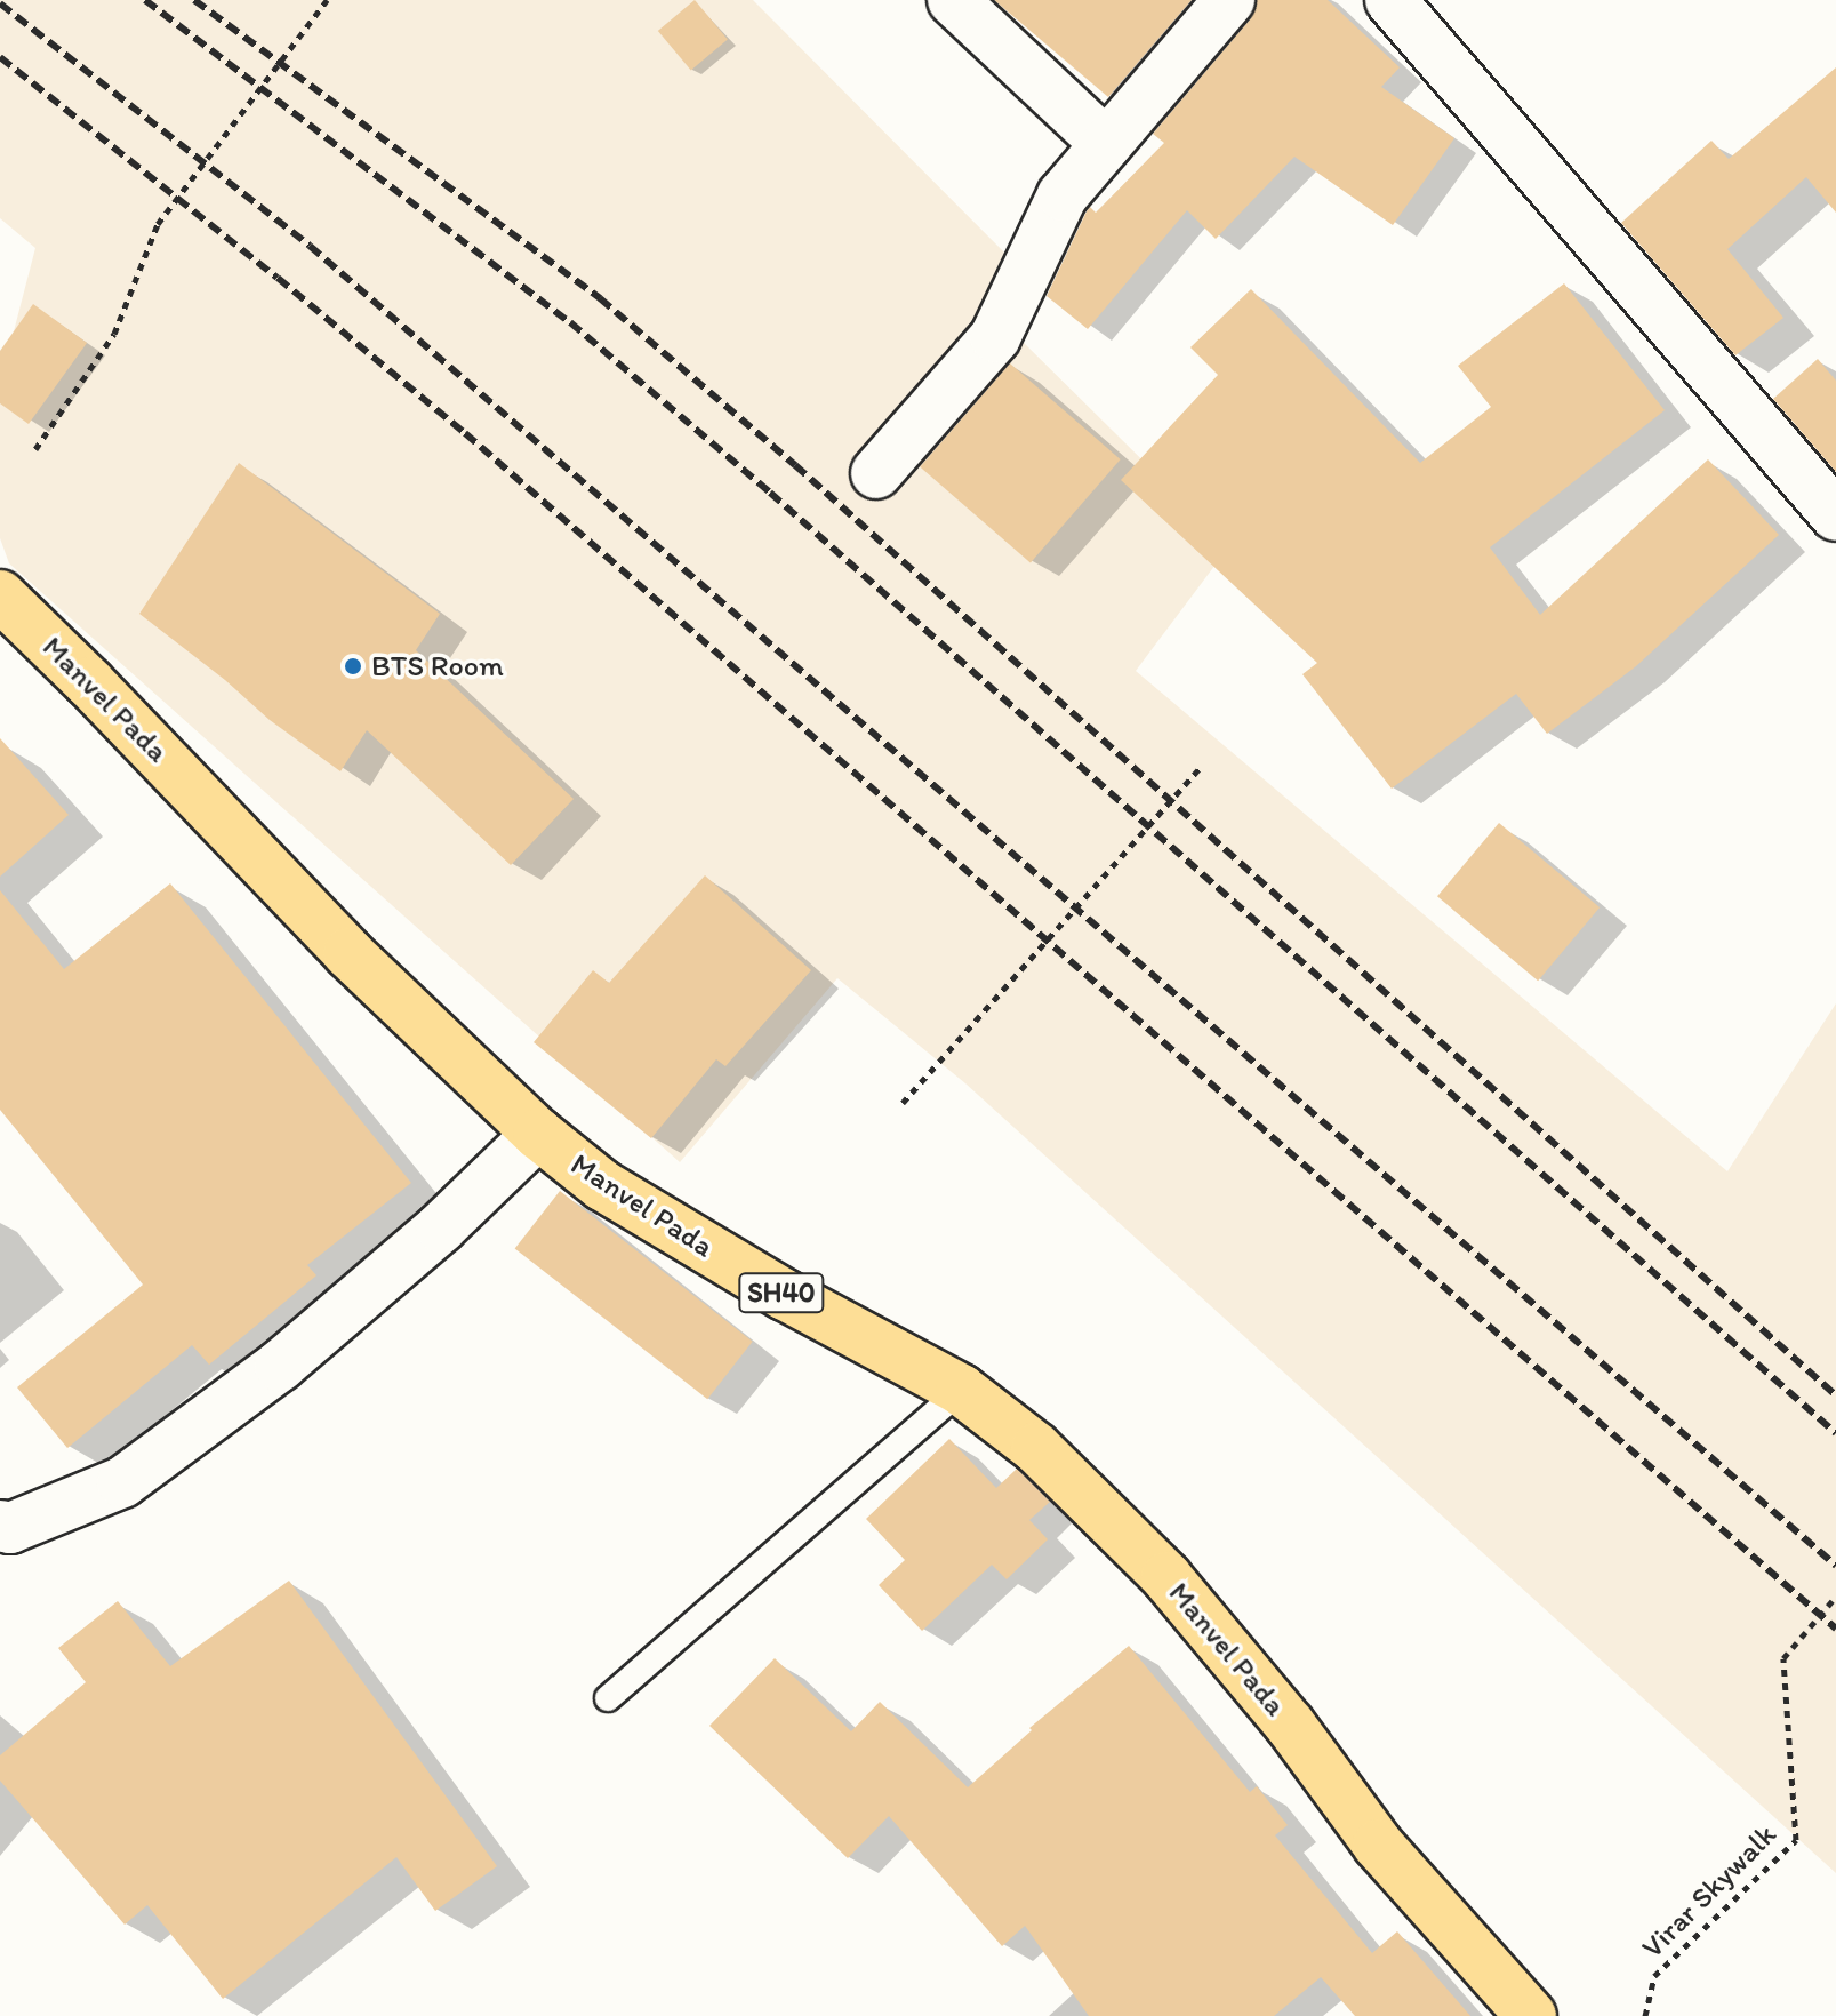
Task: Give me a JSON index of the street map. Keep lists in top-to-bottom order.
{
  "streets": {
    "main road": ["Manvel Pada", "SH40"],
    "path": ["Virar Skywalk"]
  },
  "places": ["BTS Room"]
}
